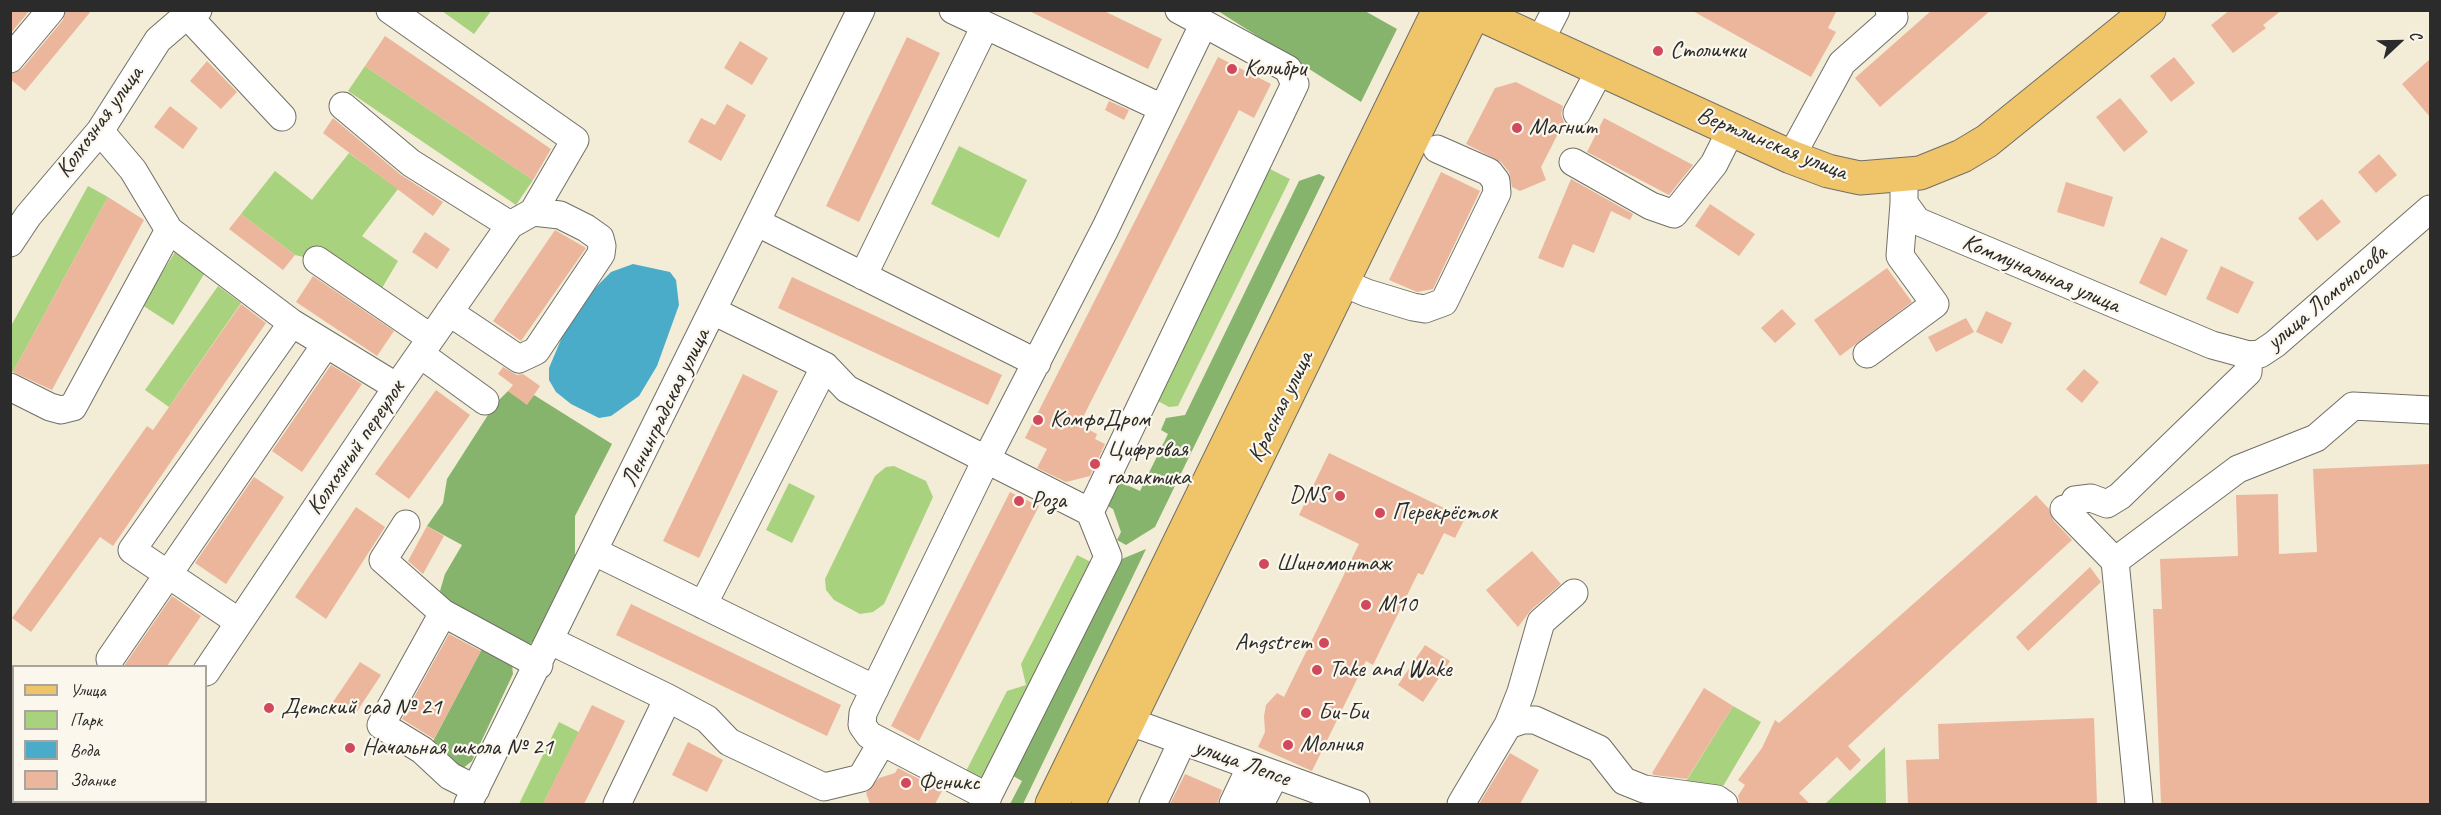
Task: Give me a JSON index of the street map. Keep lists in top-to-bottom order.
{
  "streets": {
    "main road": ["Вертлинская улица", "Красная улица"],
    "street": [
      "Колхозная улица",
      "Коммунальная улица",
      "улица Ломоносова",
      "Ленинградская улица",
      "Колхозный переулок",
      "улица Лепсе"
    ]
  },
  "crossings": [
    ["Вертлинская улица", "Коммунальная улица"],
    ["Вертлинская улица", "Красная улица"],
    ["Коммунальная улица", "улица Ломоносова"],
    ["Красная улица", "улица Лепсе"]
  ],
  "places": [
    "Столички",
    "Колибри",
    "Магнит",
    "КомфоДром",
    "Цифровая галактика",
    "DNS",
    "Роза",
    "Перекрёсток",
    "Шиномонтаж",
    "М10",
    "Angstrem",
    "Take and Wake",
    "Детский сад № 21",
    "Би-Би",
    "Молния",
    "Начальная школа № 21",
    "Феникс"
  ],
  "legend": [
    "Улица",
    "Парк",
    "Вода",
    "Здание"
  ],
  "north": "right"
}
